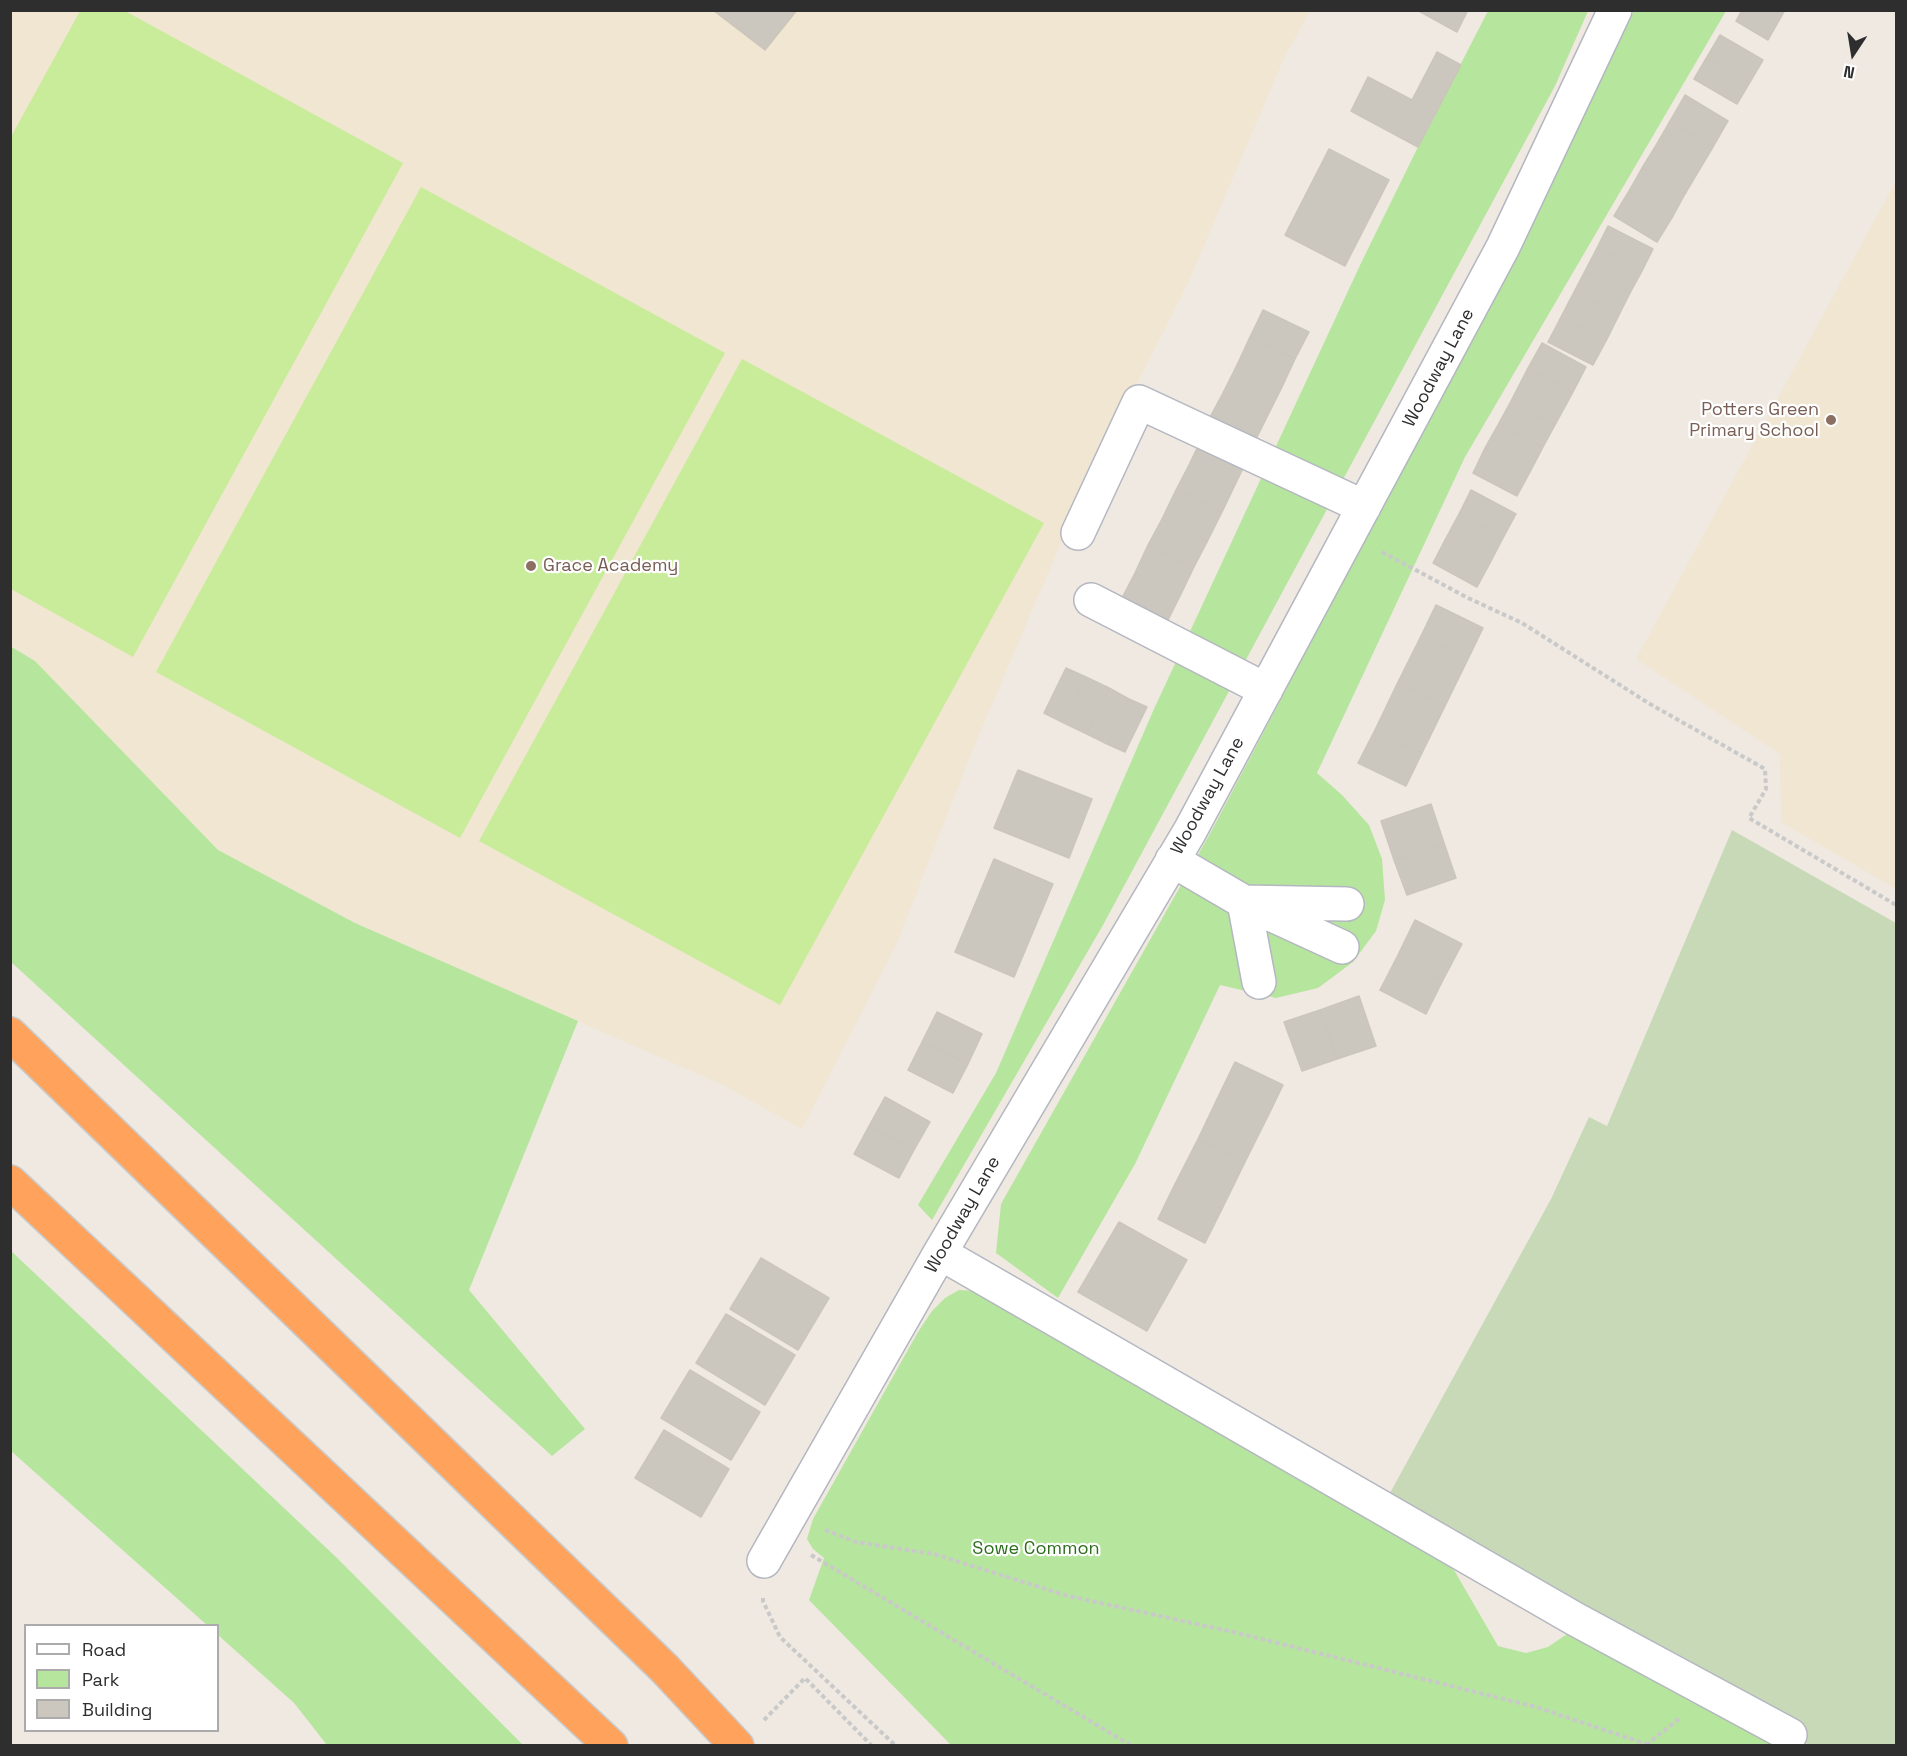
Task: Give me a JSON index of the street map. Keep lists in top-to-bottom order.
{
  "streets": {
    "street": ["Woodway Lane"]
  },
  "parks": ["Sowe Common"],
  "places": ["Potters Green Primary School", "Grace Academy"],
  "legend": ["Road", "Park", "Building"],
  "north": "bottom"
}
